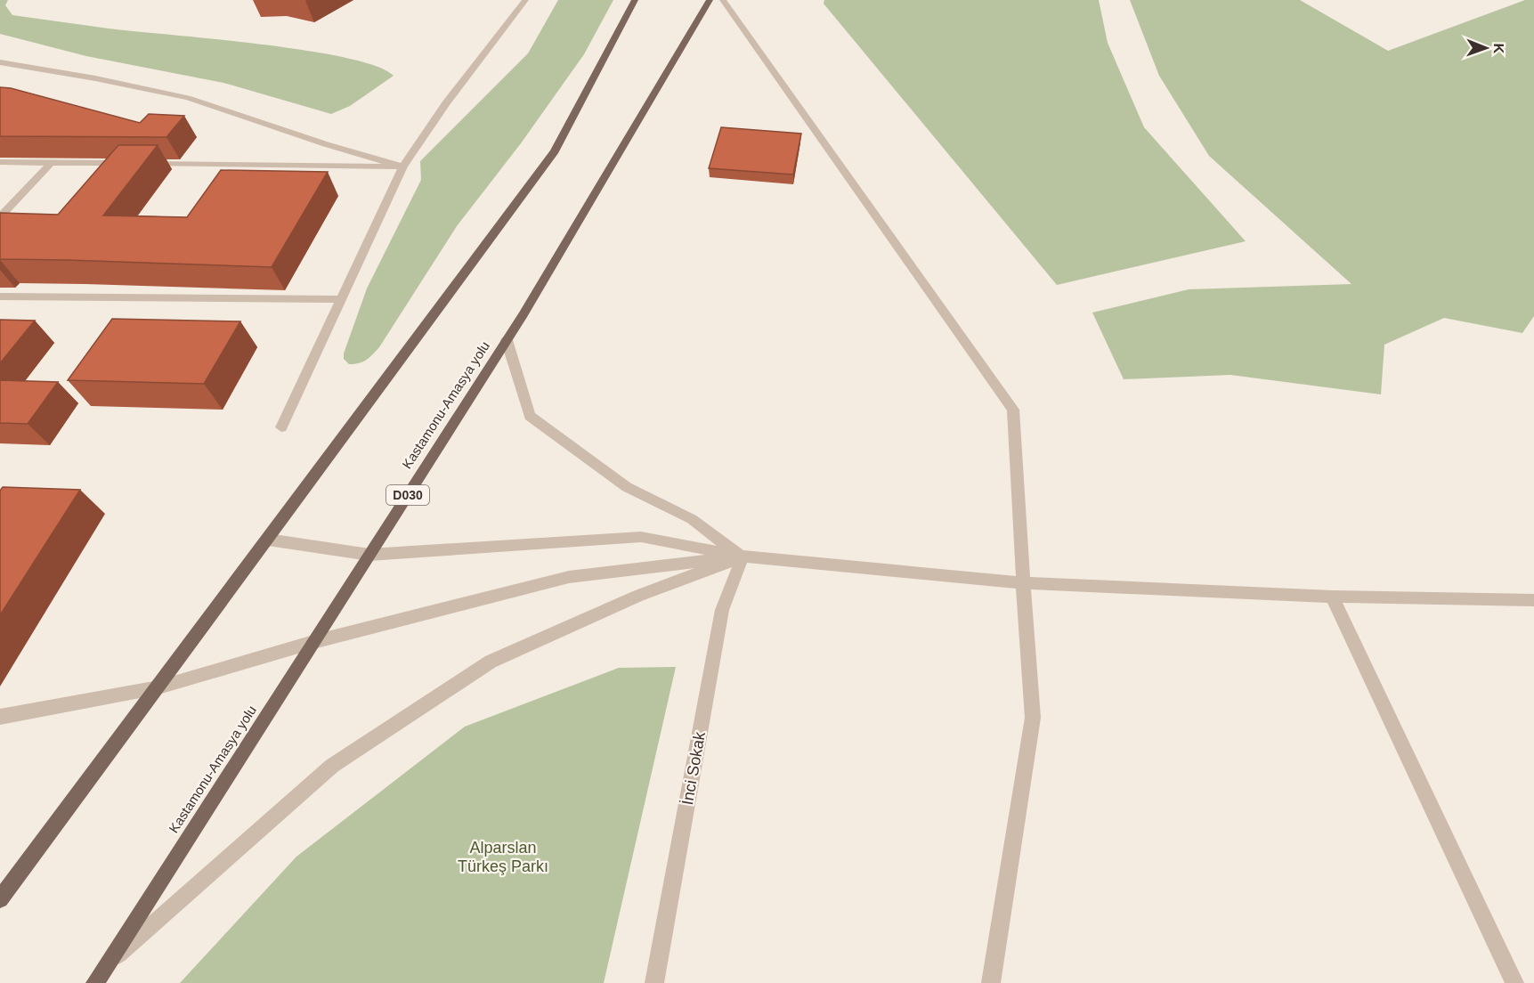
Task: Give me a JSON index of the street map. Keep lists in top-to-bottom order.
{
  "streets": {
    "main road": ["Kastamonu-Amasya yolu", "D030"],
    "street": ["İnci Sokak"]
  },
  "parks": ["Alparslan Türkeş Parkı"],
  "north": "right"
}
